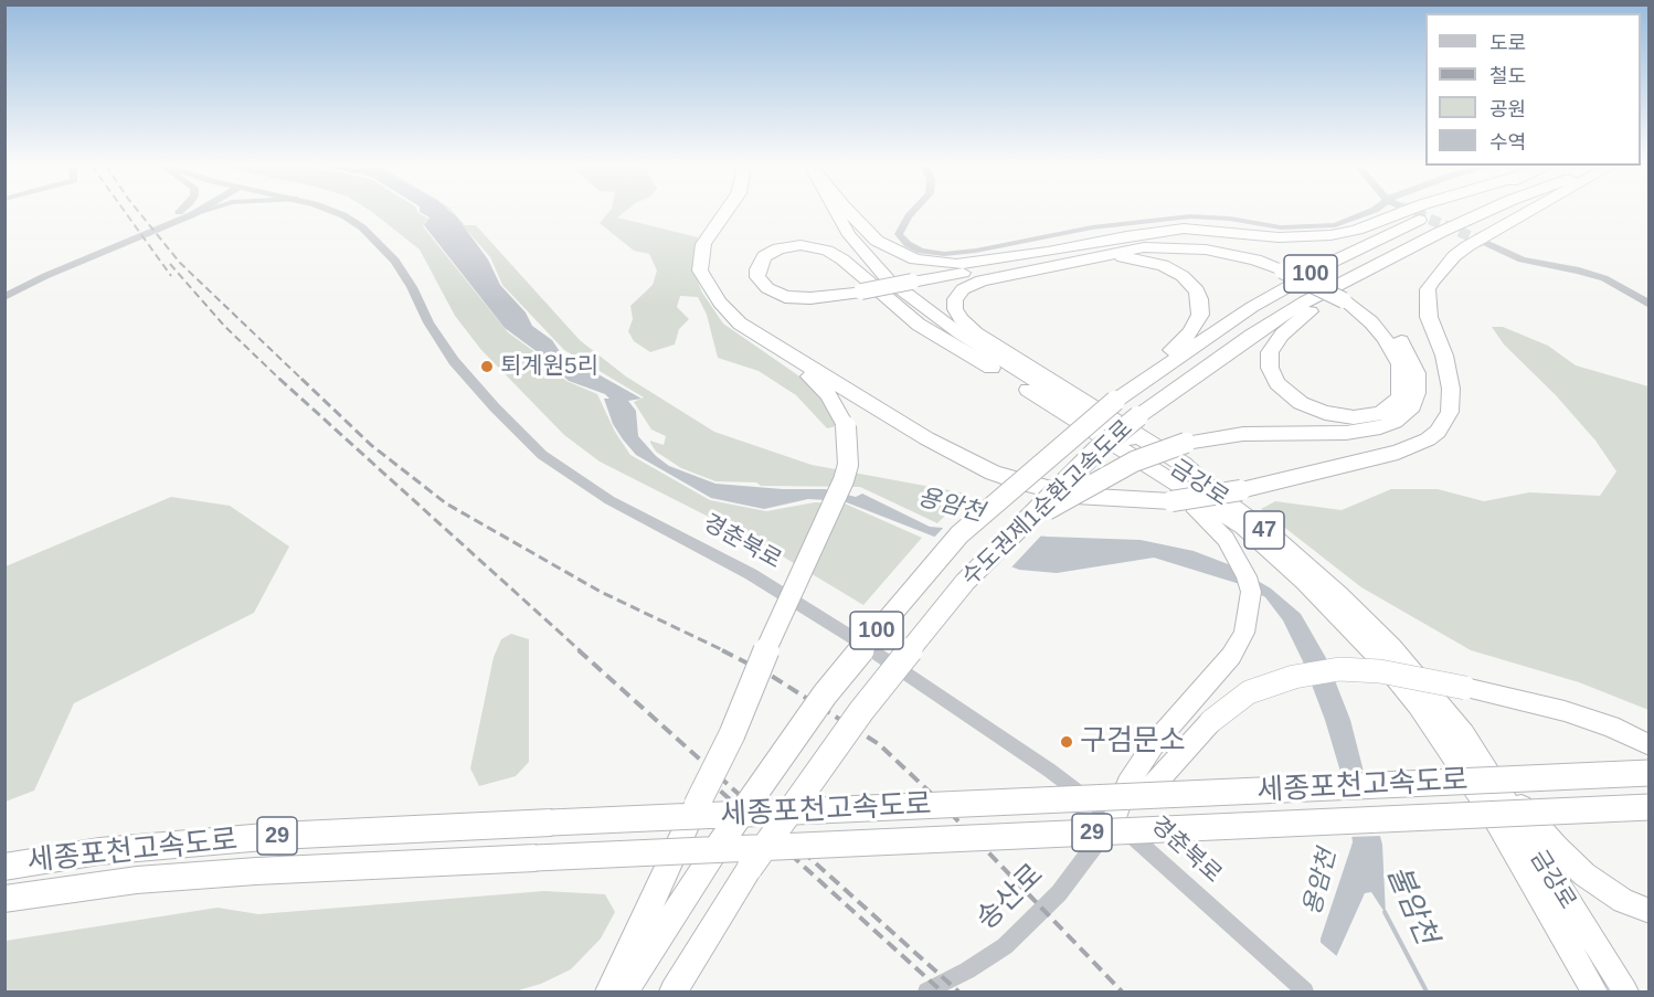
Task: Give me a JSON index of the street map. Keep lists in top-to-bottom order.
{
  "streets": {
    "highway": [
      "100",
      "금강로",
      "수도권제1순환고속도로",
      "47",
      "세종포천고속도로",
      "29"
    ],
    "street": ["경춘북로", "송산로"]
  },
  "crossings": [
    ["경춘북로", "송산로"]
  ],
  "water": ["용암천", "불암천"],
  "places": ["퇴계원5리", "구검문소"],
  "legend": [
    "도로",
    "철도",
    "공원",
    "수역"
  ]
}
